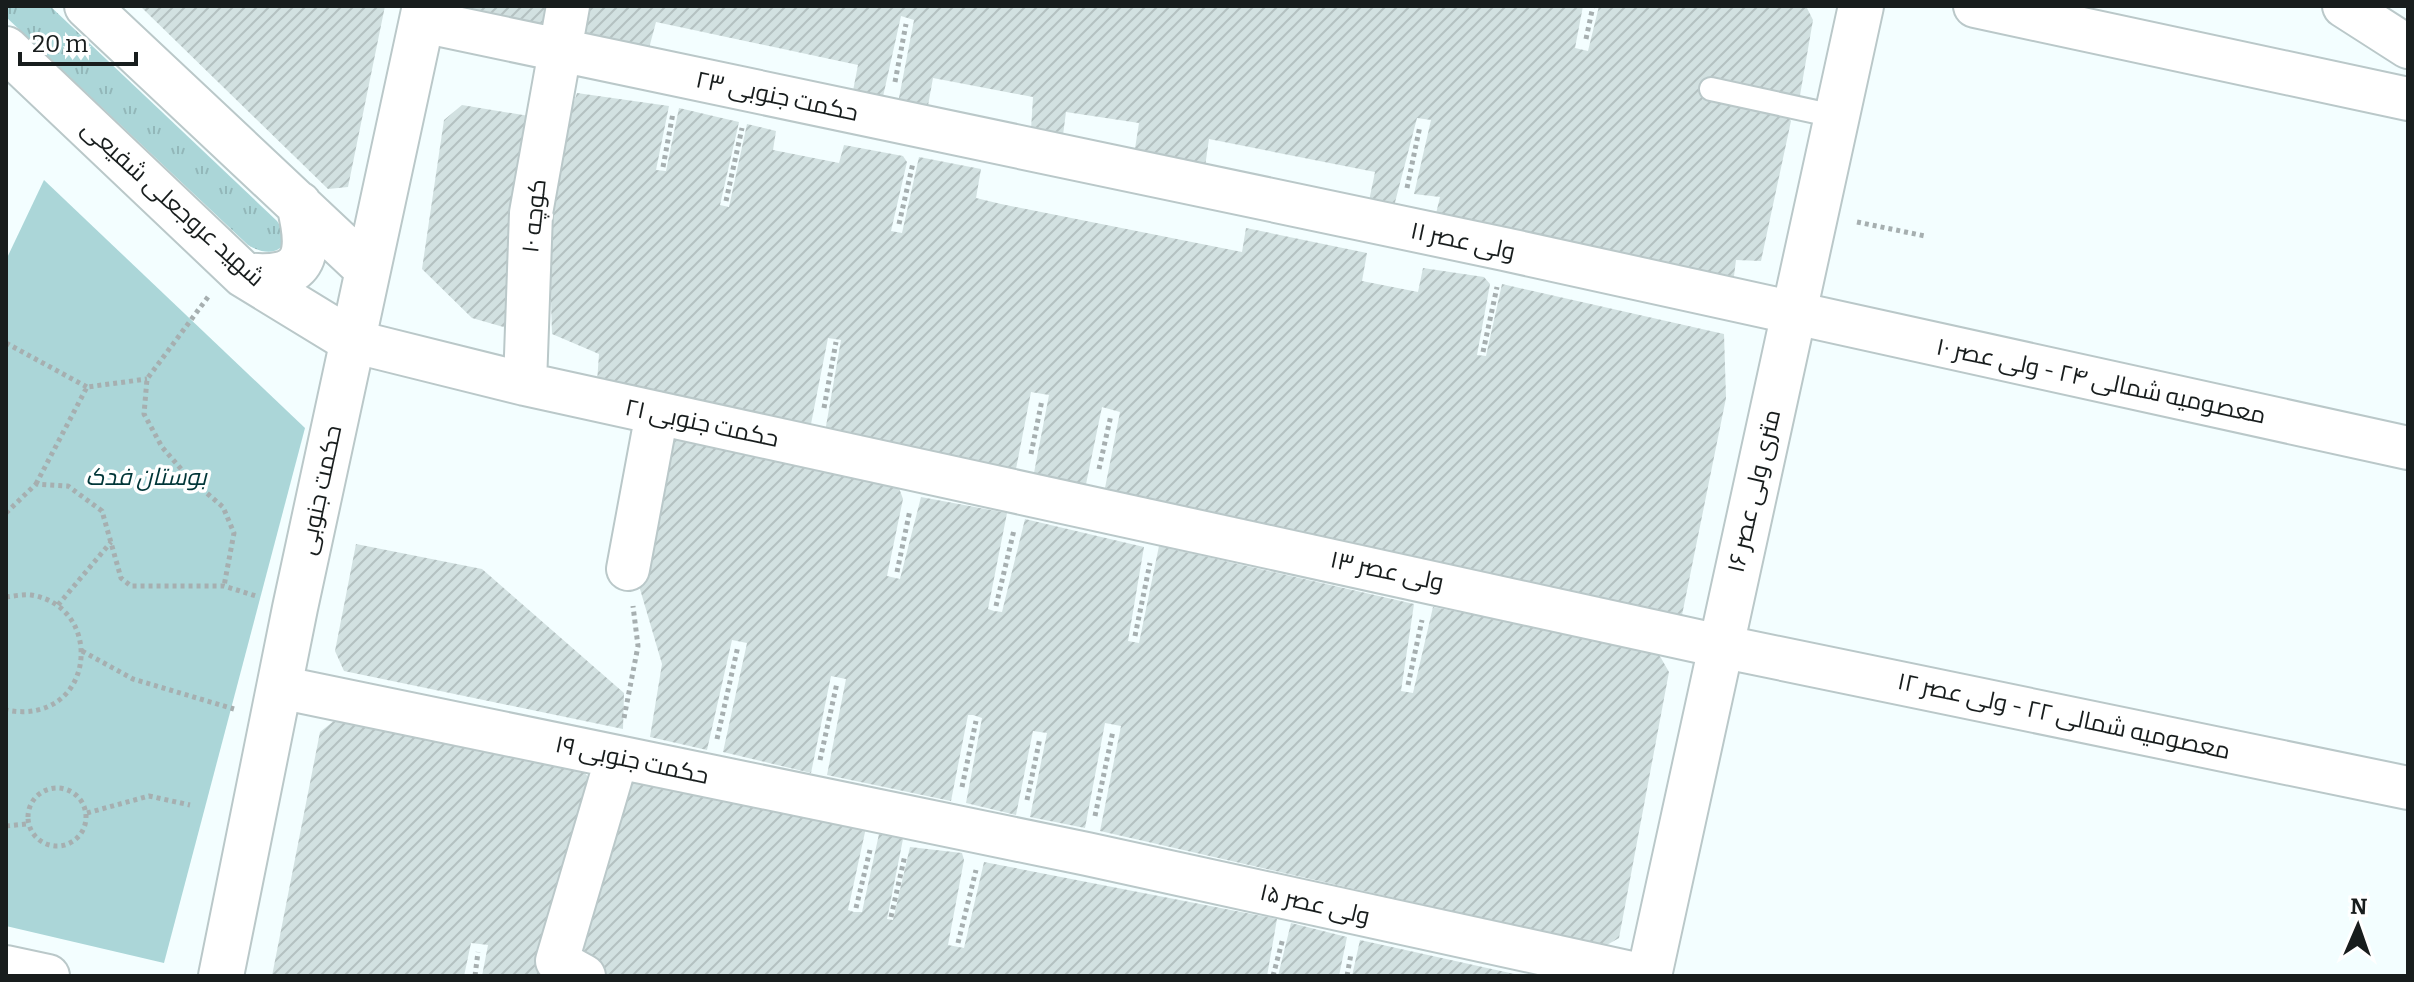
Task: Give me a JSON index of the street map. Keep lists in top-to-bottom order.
{
  "streets": {
    "street": [
      "حکمت جنوبی ۲۳",
      "شهید عروجعلی شفیعی",
      "کوچه ۱۰",
      "ولی عصر ۱۱",
      "معصومیه شمالی ۲۴ - ولی عصر ۱۰",
      "حکمت جنوبی ۲۱",
      "حکمت جنوبی",
      "۱۶ متری ولی عصر",
      "ولی عصر ۱۳",
      "معصومیه شمالی ۲۲ - ولی عصر ۱۲",
      "حکمت جنوبی ۱۹",
      "ولی عصر ۱۵"
    ]
  },
  "crossings": [
    ["حکمت جنوبی ۲۳", "کوچه ۱۰"],
    ["حکمت جنوبی ۲۳", "ولی عصر ۱۱"],
    ["حکمت جنوبی ۲۳", "حکمت جنوبی"],
    ["شهید عروجعلی شفیعی", "حکمت جنوبی ۲۱"],
    ["شهید عروجعلی شفیعی", "حکمت جنوبی"],
    ["کوچه ۱۰", "حکمت جنوبی ۲۱"],
    ["ولی عصر ۱۱", "معصومیه شمالی ۲۴ - ولی عصر ۱۰"],
    ["ولی عصر ۱۱", "۱۶ متری ولی عصر"],
    ["معصومیه شمالی ۲۴ - ولی عصر ۱۰", "۱۶ متری ولی عصر"],
    ["حکمت جنوبی ۲۱", "حکمت جنوبی"],
    ["حکمت جنوبی ۲۱", "ولی عصر ۱۳"],
    ["حکمت جنوبی", "حکمت جنوبی ۱۹"],
    ["۱۶ متری ولی عصر", "ولی عصر ۱۳"],
    ["۱۶ متری ولی عصر", "معصومیه شمالی ۲۲ - ولی عصر ۱۲"],
    ["۱۶ متری ولی عصر", "ولی عصر ۱۵"],
    ["ولی عصر ۱۳", "معصومیه شمالی ۲۲ - ولی عصر ۱۲"],
    ["حکمت جنوبی ۱۹", "ولی عصر ۱۵"]
  ],
  "parks": ["بوستان فدک"],
  "scale_bar": "20 m",
  "north": "top"
}
